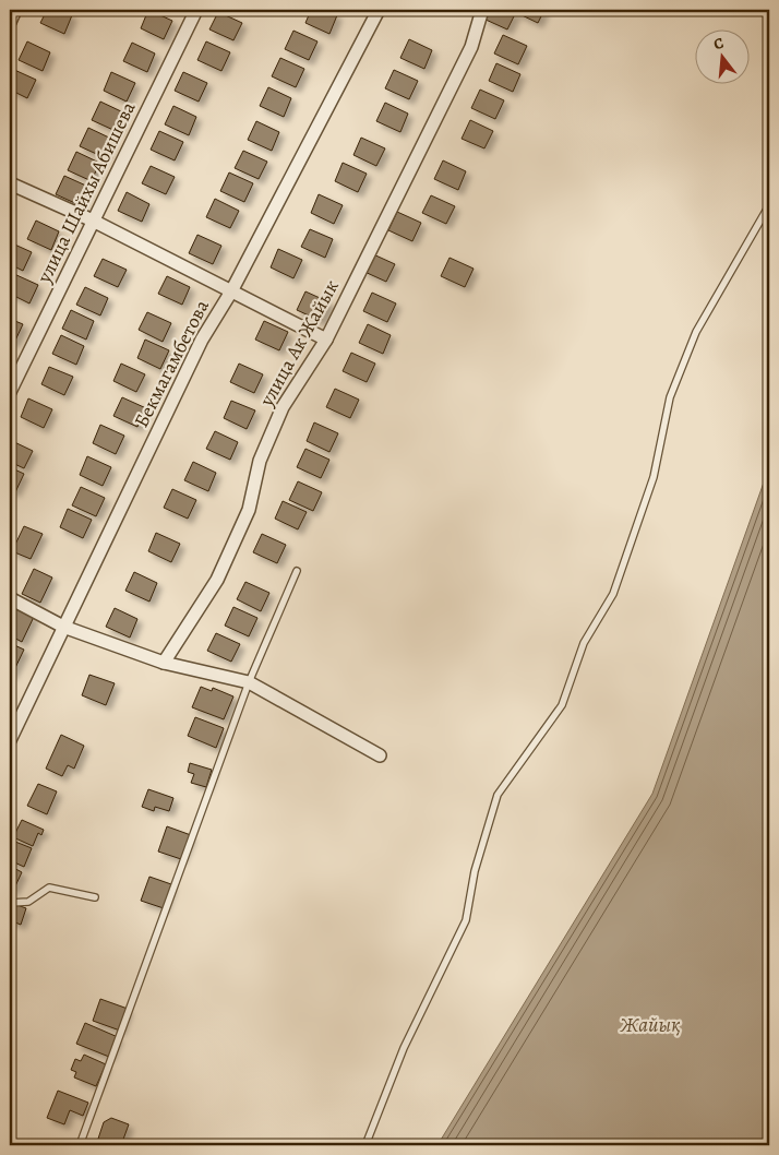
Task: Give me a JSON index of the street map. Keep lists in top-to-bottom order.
{
  "streets": {
    "street": ["улица Шайхы Абишева", "улица Ак Жайык", "Бекмагамбетова"]
  },
  "water": ["Жайық"],
  "north": "top"
}
